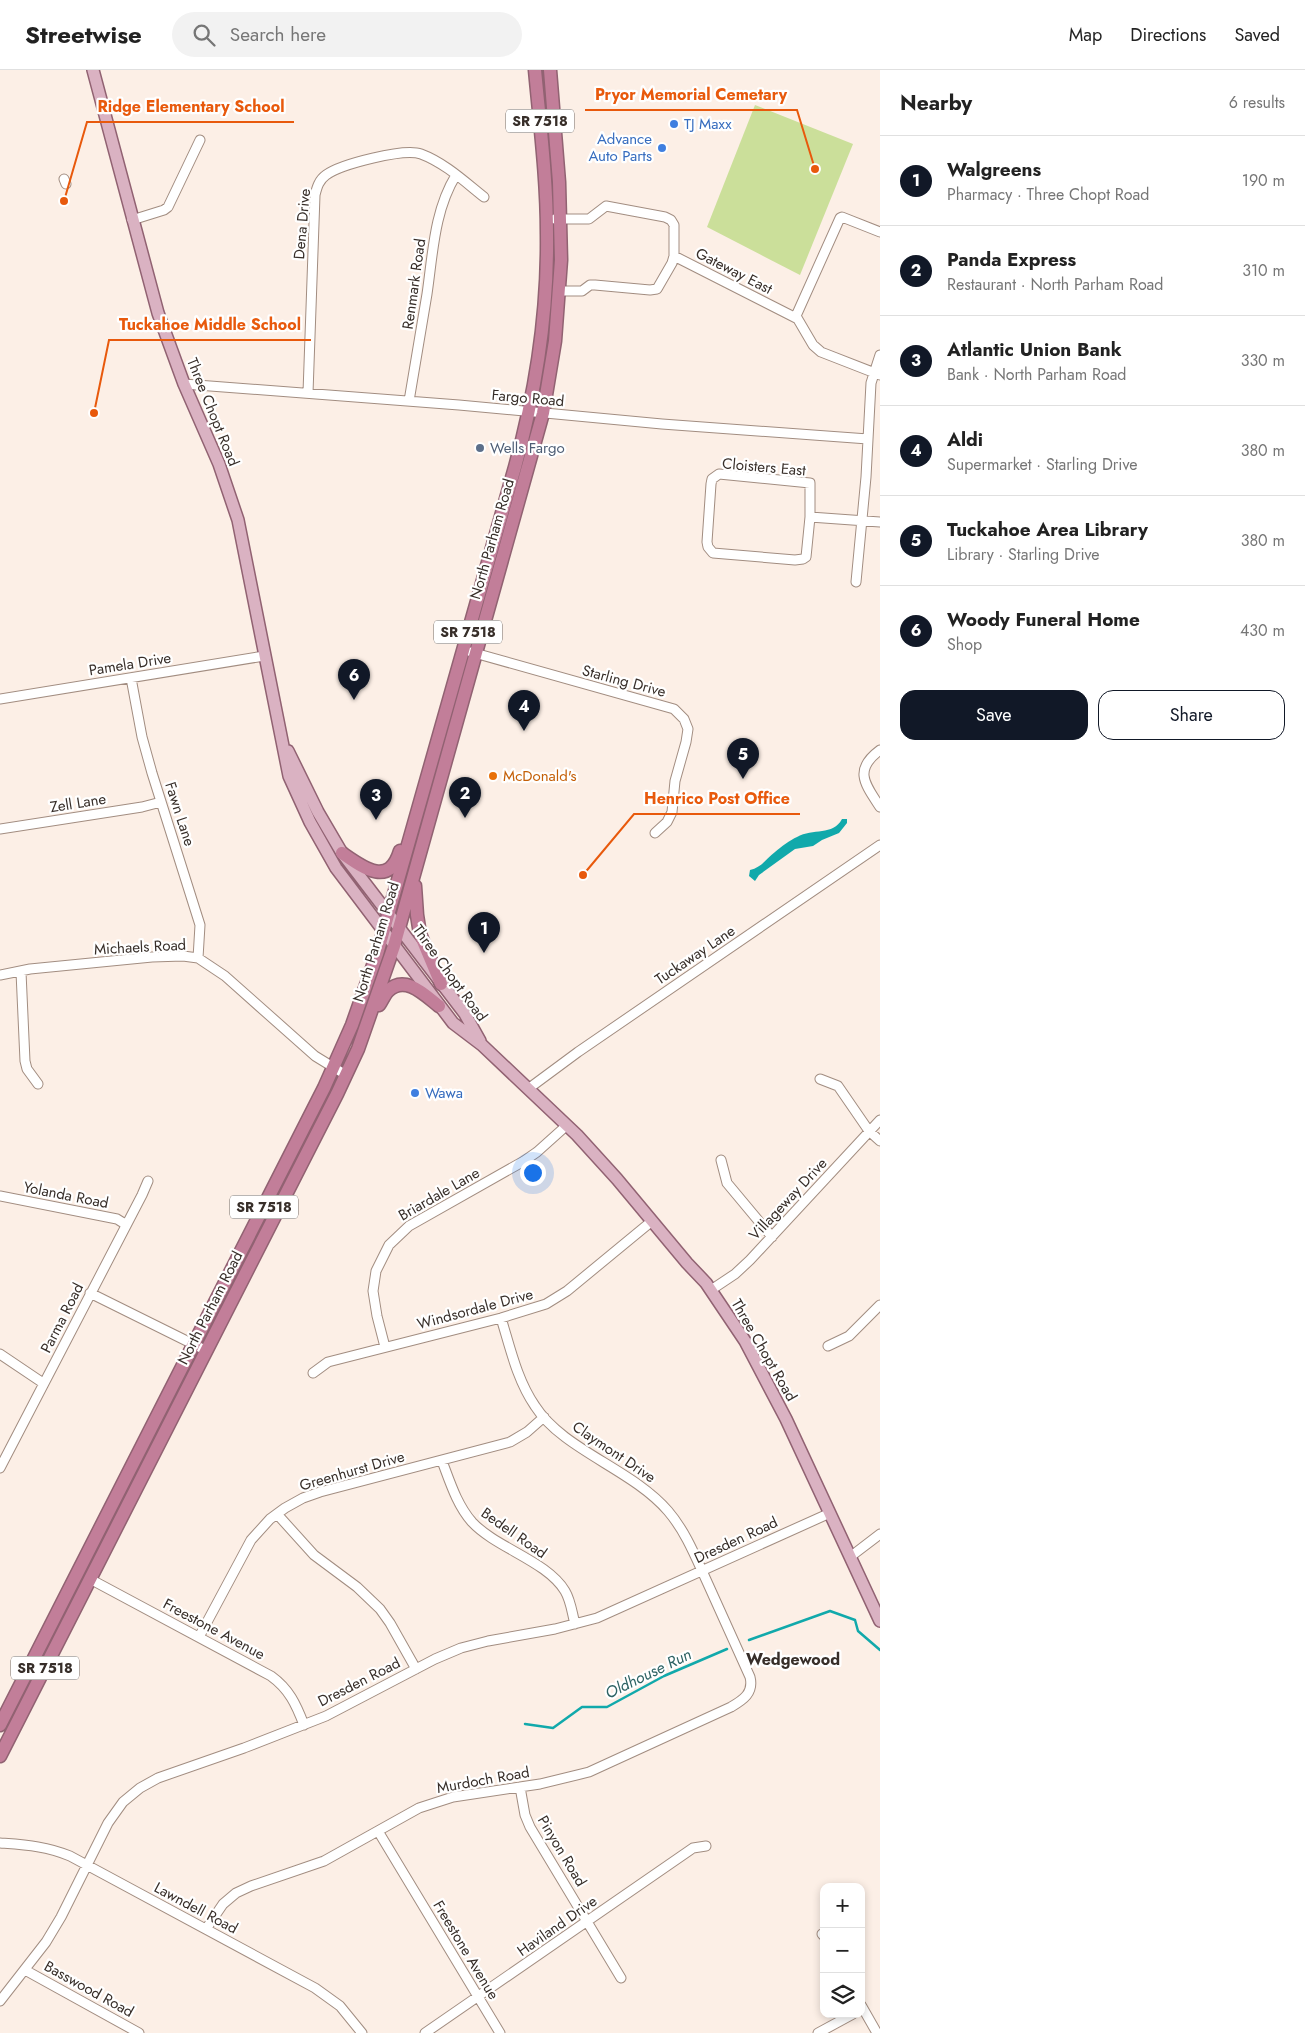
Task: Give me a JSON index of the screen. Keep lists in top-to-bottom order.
{
  "streets": {
    "highway": ["SR 7518", "North Parham Road"],
    "main road": ["Three Chopt Road"],
    "street": [
      "Dena Drive",
      "Gateway East",
      "Renmark Road",
      "Fargo Road",
      "Cloisters East",
      "Pamela Drive",
      "Starling Drive",
      "Zell Lane",
      "Fawn Lane",
      "Michaels Road",
      "Tuckaway Lane",
      "Briardale Lane",
      "Yolanda Road",
      "Villageway Drive",
      "Windsordale Drive",
      "Parma Road",
      "Claymont Drive",
      "Greenhurst Drive",
      "Bedell Road",
      "Dresden Road",
      "Freestone Avenue",
      "Murdoch Road",
      "Pinyon Road",
      "Lawndell Road",
      "Haviland Drive",
      "Basswood Road"
    ]
  },
  "crossings": [
    ["Dena Drive", "Renmark Road"],
    ["Dena Drive", "Fargo Road"],
    ["Gateway East", "North Parham Road"],
    ["Renmark Road", "Fargo Road"],
    ["Fargo Road", "Three Chopt Road"],
    ["Fargo Road", "North Parham Road"],
    ["Three Chopt Road", "North Parham Road"],
    ["Three Chopt Road", "Pamela Drive"],
    ["Three Chopt Road", "Tuckaway Lane"],
    ["Three Chopt Road", "Briardale Lane"],
    ["Three Chopt Road", "Villageway Drive"],
    ["Three Chopt Road", "Windsordale Drive"],
    ["Three Chopt Road", "Dresden Road"],
    ["North Parham Road", "Starling Drive"],
    ["North Parham Road", "Michaels Road"],
    ["North Parham Road", "Freestone Avenue"],
    ["Pamela Drive", "Fawn Lane"],
    ["Zell Lane", "Fawn Lane"],
    ["Fawn Lane", "Michaels Road"],
    ["Briardale Lane", "Windsordale Drive"],
    ["Yolanda Road", "Parma Road"],
    ["Windsordale Drive", "Claymont Drive"],
    ["Claymont Drive", "Greenhurst Drive"],
    ["Claymont Drive", "Dresden Road"],
    ["Claymont Drive", "Murdoch Road"],
    ["Greenhurst Drive", "Bedell Road"],
    ["Greenhurst Drive", "Freestone Avenue"],
    ["Bedell Road", "Dresden Road"],
    ["Dresden Road", "Freestone Avenue"],
    ["Dresden Road", "Lawndell Road"],
    ["Dresden Road", "Basswood Road"],
    ["Freestone Avenue", "Murdoch Road"],
    ["Freestone Avenue", "Haviland Drive"],
    ["Murdoch Road", "Pinyon Road"],
    ["Murdoch Road", "Lawndell Road"],
    ["Pinyon Road", "Haviland Drive"]
  ],
  "districts": ["Wedgewood"],
  "water": ["Oldhouse Run"],
  "places": [
    "TJ Maxx",
    "Advance Auto Parts",
    "Pryor Memorial Cemetary",
    "Ridge Elementary School",
    "Tuckahoe Middle School",
    "Wells Fargo",
    "McDonald's",
    "Henrico Post Office",
    "Wawa"
  ],
  "page": {
    "header": "Streetwise",
    "search": "Search here",
    "nav": ["Map", "Directions", "Saved"],
    "heading": ["Nearby", "6 results"],
    "list": [
      {
        "mark": "1",
        "name": "Walgreens",
        "note": "Pharmacy · Three Chopt Road",
        "value": "190 m"
      },
      {
        "mark": "2",
        "name": "Panda Express",
        "note": "Restaurant · North Parham Road",
        "value": "310 m"
      },
      {
        "mark": "3",
        "name": "Atlantic Union Bank",
        "note": "Bank · North Parham Road",
        "value": "330 m"
      },
      {
        "mark": "4",
        "name": "Aldi",
        "note": "Supermarket · Starling Drive",
        "value": "380 m"
      },
      {
        "mark": "5",
        "name": "Tuckahoe Area Library",
        "note": "Library · Starling Drive",
        "value": "380 m"
      },
      {
        "mark": "6",
        "name": "Woody Funeral Home",
        "note": "Shop",
        "value": "430 m"
      }
    ],
    "pins": [
      "6",
      "4",
      "5",
      "2",
      "3",
      "1"
    ],
    "buttons": ["Save", "Share"],
    "map_buttons": ["+", "−"]
  }
}
